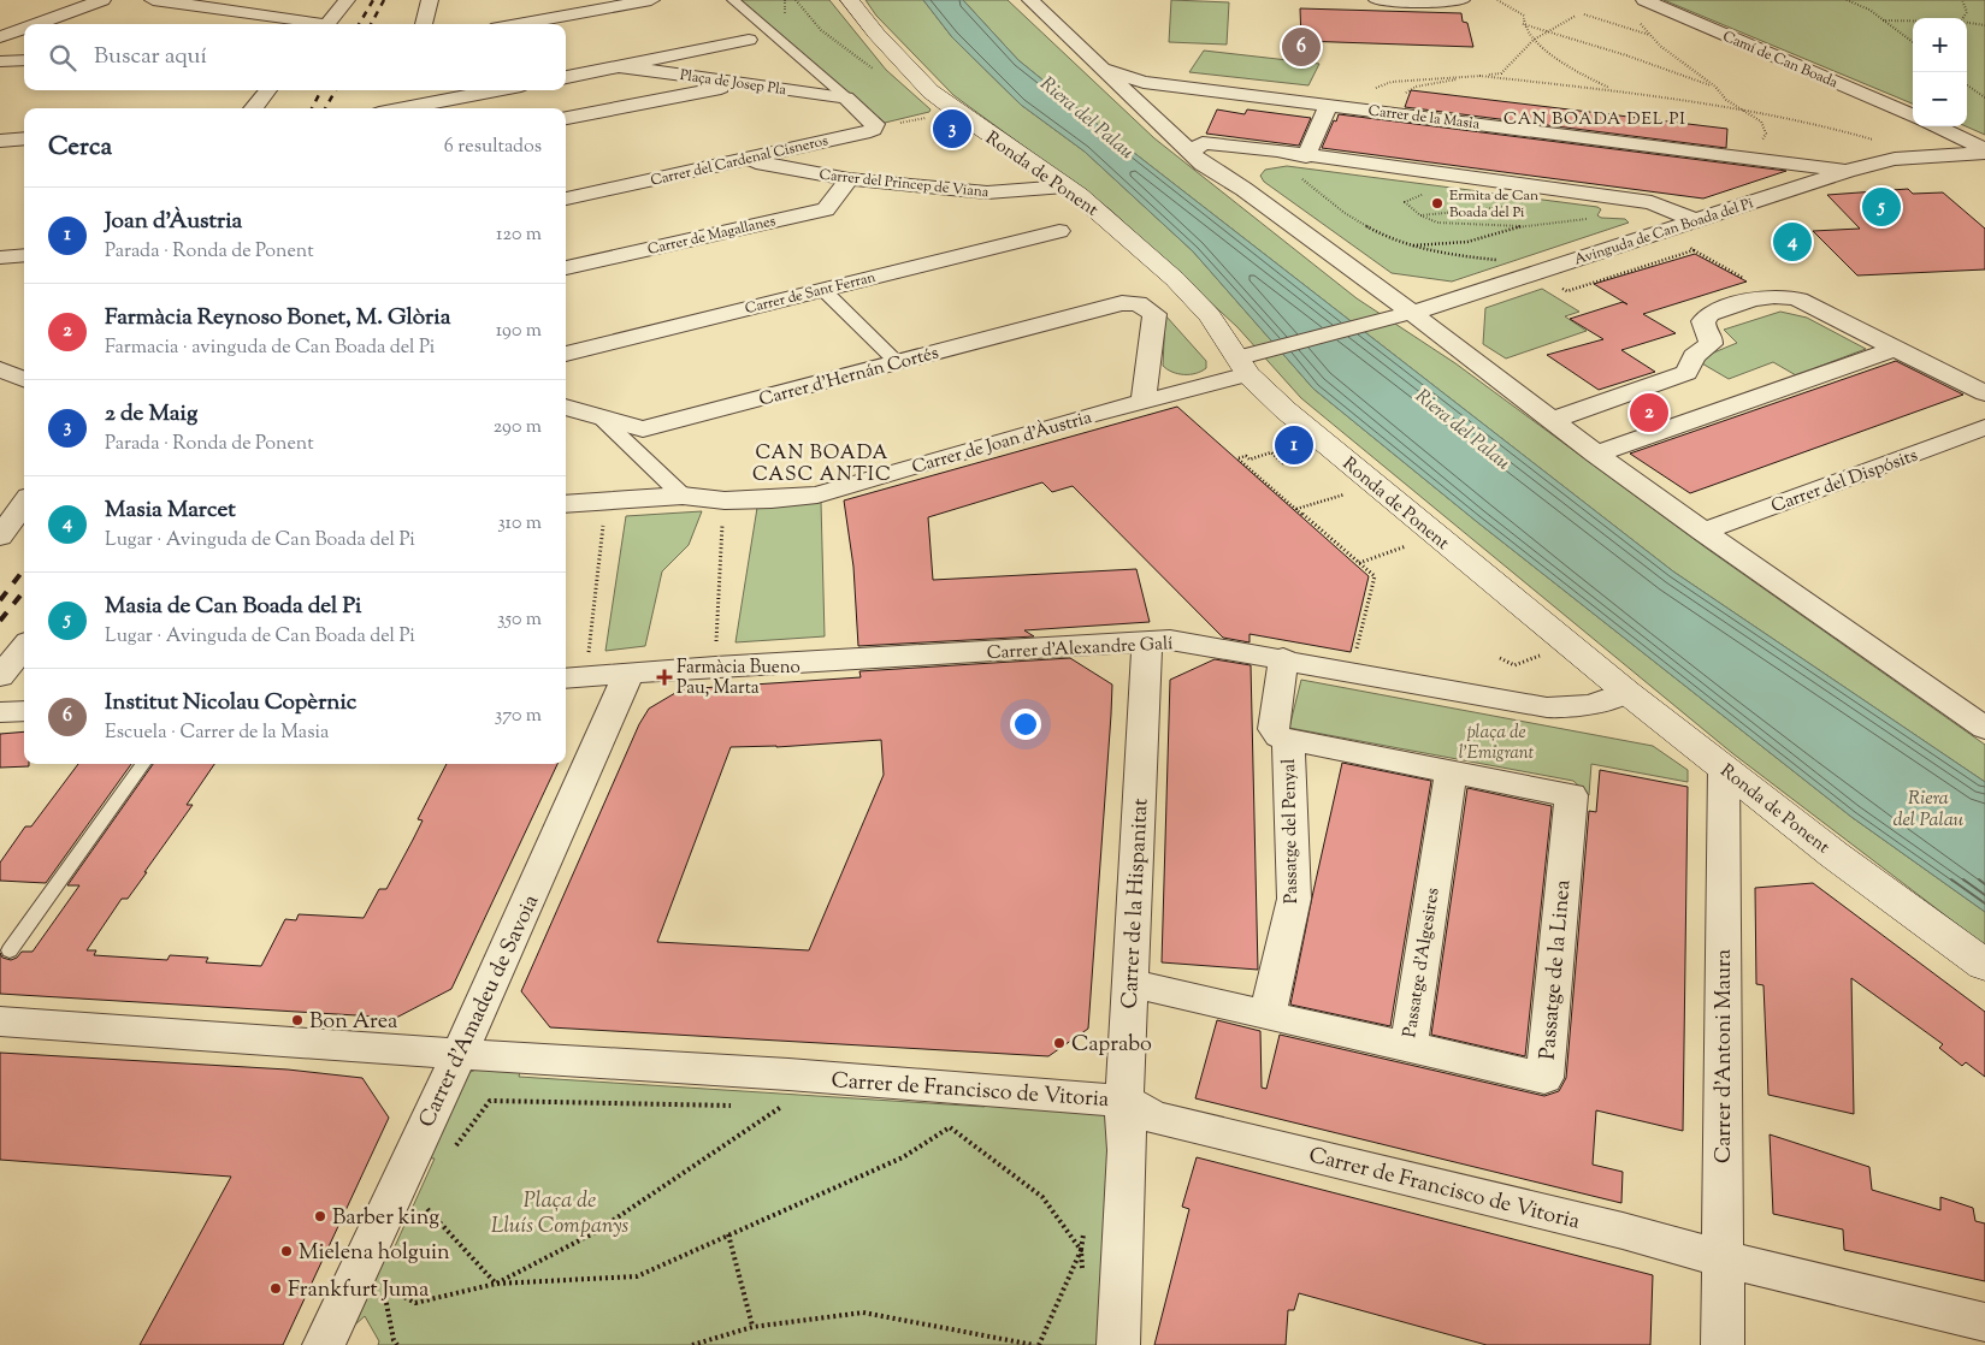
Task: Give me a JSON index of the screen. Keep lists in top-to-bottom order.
{
  "streets": {
    "main road": ["Ronda de Ponent"],
    "street": [
      "Camí de Can Boada",
      "Plaça de Josep Pla",
      "Carrer de la Masia",
      "Carrer del Cardenal Cisneros",
      "Carrer del Princep de Viana",
      "Avinguda de Can Boada del Pi",
      "Carrer de Magallanes",
      "Carrer de Sant Ferran",
      "Carrer d'Hernán Cortés",
      "Carrer de Joan d'Àustria",
      "Carrer del Dispósits",
      "Carrer d'Alexandre Galí",
      "Passatge del Penyal",
      "Carrer de la Hispanitat",
      "Passatge d'Algesires",
      "Passatge de la Linea",
      "Carrer d'Amadeu de Savoia",
      "Carrer d'Antoni Maura",
      "Carrer de Francisco de Vitoria"
    ]
  },
  "crossings": [
    ["Plaça de Josep Pla", "Carrer del Cardenal Cisneros"],
    ["Carrer de la Masia", "Avinguda de Can Boada del Pi"],
    ["Carrer del Cardenal Cisneros", "Carrer del Princep de Viana"],
    ["Ronda de Ponent", "Carrer del Princep de Viana"],
    ["Ronda de Ponent", "Carrer de Joan d'Àustria"],
    ["Ronda de Ponent", "Carrer d'Alexandre Galí"],
    ["Ronda de Ponent", "Carrer d'Antoni Maura"],
    ["Carrer del Princep de Viana", "Carrer de Magallanes"],
    ["Carrer d'Hernán Cortés", "Carrer de Joan d'Àustria"],
    ["Carrer d'Alexandre Galí", "Passatge del Penyal"],
    ["Carrer d'Alexandre Galí", "Carrer de la Hispanitat"],
    ["Carrer d'Alexandre Galí", "Carrer d'Amadeu de Savoia"],
    ["Passatge del Penyal", "Passatge d'Algesires"],
    ["Carrer de la Hispanitat", "Carrer de Francisco de Vitoria"],
    ["Passatge d'Algesires", "Passatge de la Linea"],
    ["Carrer d'Amadeu de Savoia", "Carrer de Francisco de Vitoria"],
    ["Carrer d'Antoni Maura", "Carrer de Francisco de Vitoria"]
  ],
  "districts": ["CAN BOADA DEL PI", "CAN BOADA CASC ANTIC"],
  "water": ["Riera del Palau"],
  "parks": ["plaça de l'Emigrant", "Plaça de Lluís Companys"],
  "places": {
    "other": [
      "Ermita de Can Boada del Pi",
      "Bon Area",
      "Caprabo",
      "Barber king",
      "Mielena holguin",
      "Frankfurt Juma"
    ],
    "health": ["Farmàcia Bueno Pau, Marta"]
  },
  "page": {
    "map_buttons": ["+", "−"],
    "search": "Buscar aquí",
    "pins": [
      "6",
      "3",
      "5",
      "4",
      "2",
      "1"
    ],
    "heading": ["Cerca", "6 resultados"],
    "list": [
      {
        "mark": "1",
        "name": "Joan d'Àustria",
        "note": "Parada · Ronda de Ponent",
        "value": "120 m"
      },
      {
        "mark": "2",
        "name": "Farmàcia Reynoso Bonet, M. Glòria",
        "note": "Farmacia · avinguda de Can Boada del Pi",
        "value": "190 m"
      },
      {
        "mark": "3",
        "name": "2 de Maig",
        "note": "Parada · Ronda de Ponent",
        "value": "290 m"
      },
      {
        "mark": "4",
        "name": "Masia Marcet",
        "note": "Lugar · Avinguda de Can Boada del Pi",
        "value": "310 m"
      },
      {
        "mark": "5",
        "name": "Masia de Can Boada del Pi",
        "note": "Lugar · Avinguda de Can Boada del Pi",
        "value": "350 m"
      },
      {
        "mark": "6",
        "name": "Institut Nicolau Copèrnic",
        "note": "Escuela · Carrer de la Masia",
        "value": "370 m"
      }
    ]
  }
}
